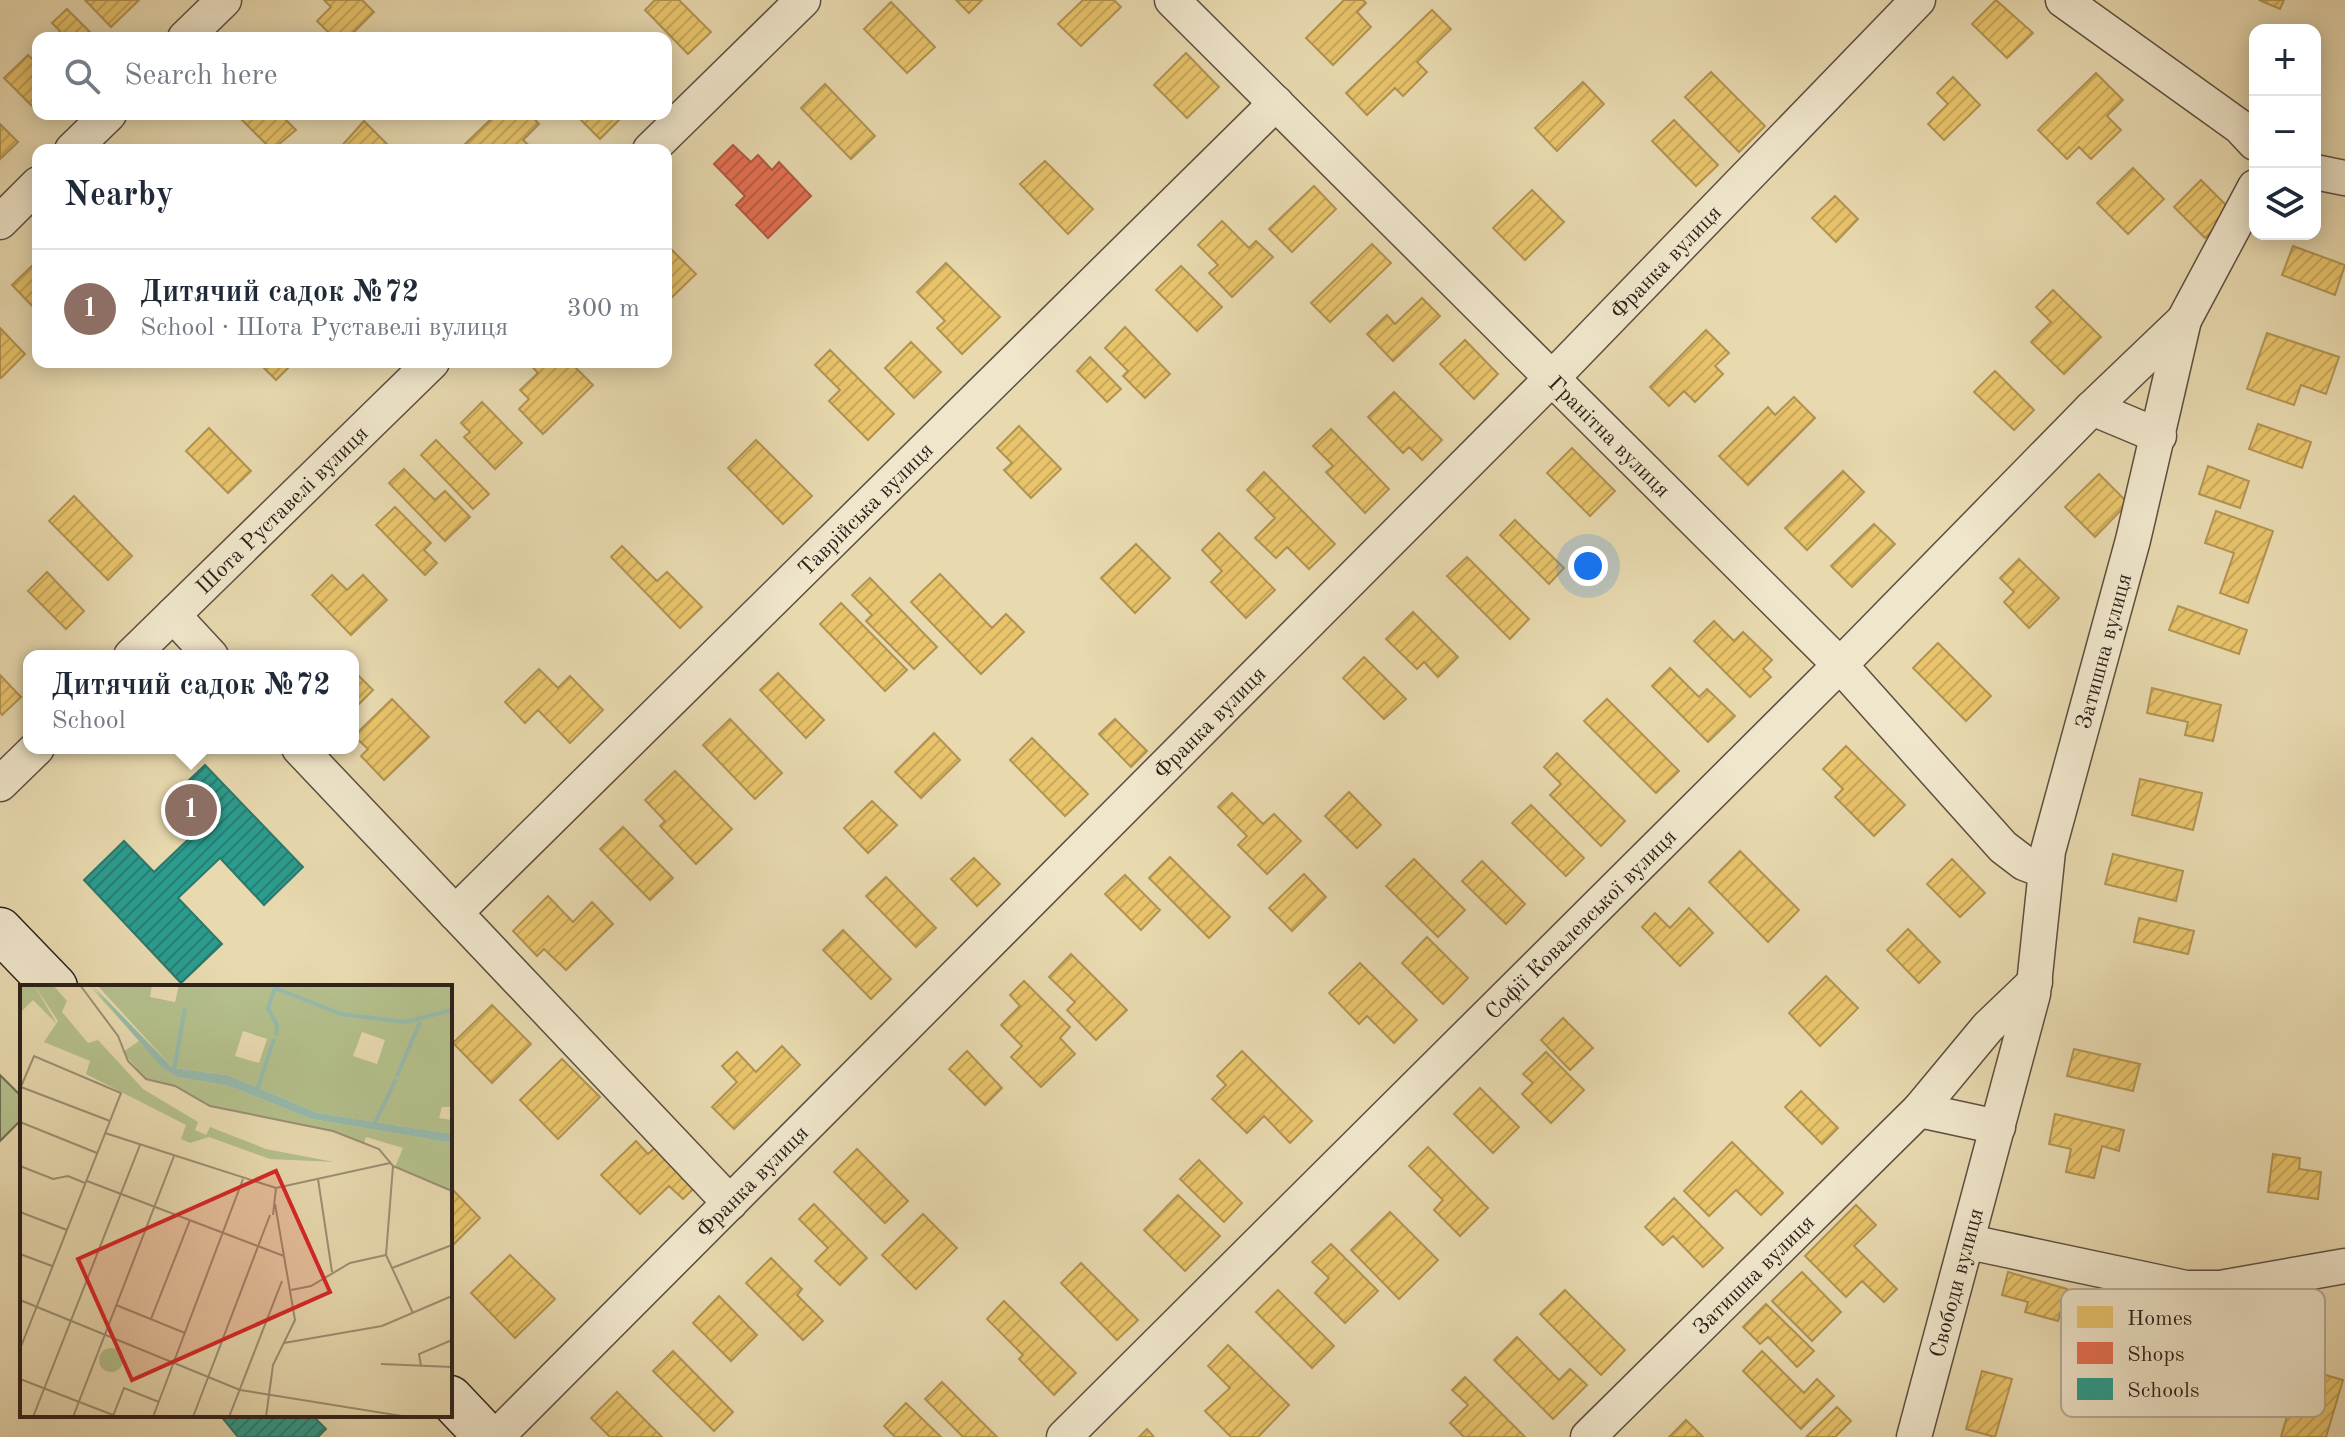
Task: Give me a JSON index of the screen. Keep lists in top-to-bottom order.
{
  "streets": {
    "street": [
      "Франка вулиця",
      "Гранітна вулиця",
      "Таврійська вулиця",
      "Шота Руставелі вулиця",
      "Затишна вулиця",
      "Софії Ковалевської вулиця",
      "Свободи вулиця"
    ]
  },
  "crossings": [
    ["Франка вулиця", "Гранітна вулиця"],
    ["Гранітна вулиця", "Таврійська вулиця"],
    ["Гранітна вулиця", "Затишна вулиця"],
    ["Гранітна вулиця", "Софії Ковалевської вулиця"],
    ["Затишна вулиця", "Софії Ковалевської вулиця"],
    ["Затишна вулиця", "Свободи вулиця"]
  ],
  "legend": ["Homes", "Shops", "Schools"],
  "page": {
    "map_buttons": ["+", "−"],
    "search": "Search here",
    "heading": "Nearby",
    "list": [
      {
        "mark": "1",
        "name": "Дитячий садок №72",
        "note": "School · Шота Руставелі вулиця",
        "value": "300 m"
      }
    ],
    "popup": ["Дитячий садок №72", "School"],
    "pins": "1"
  }
}
